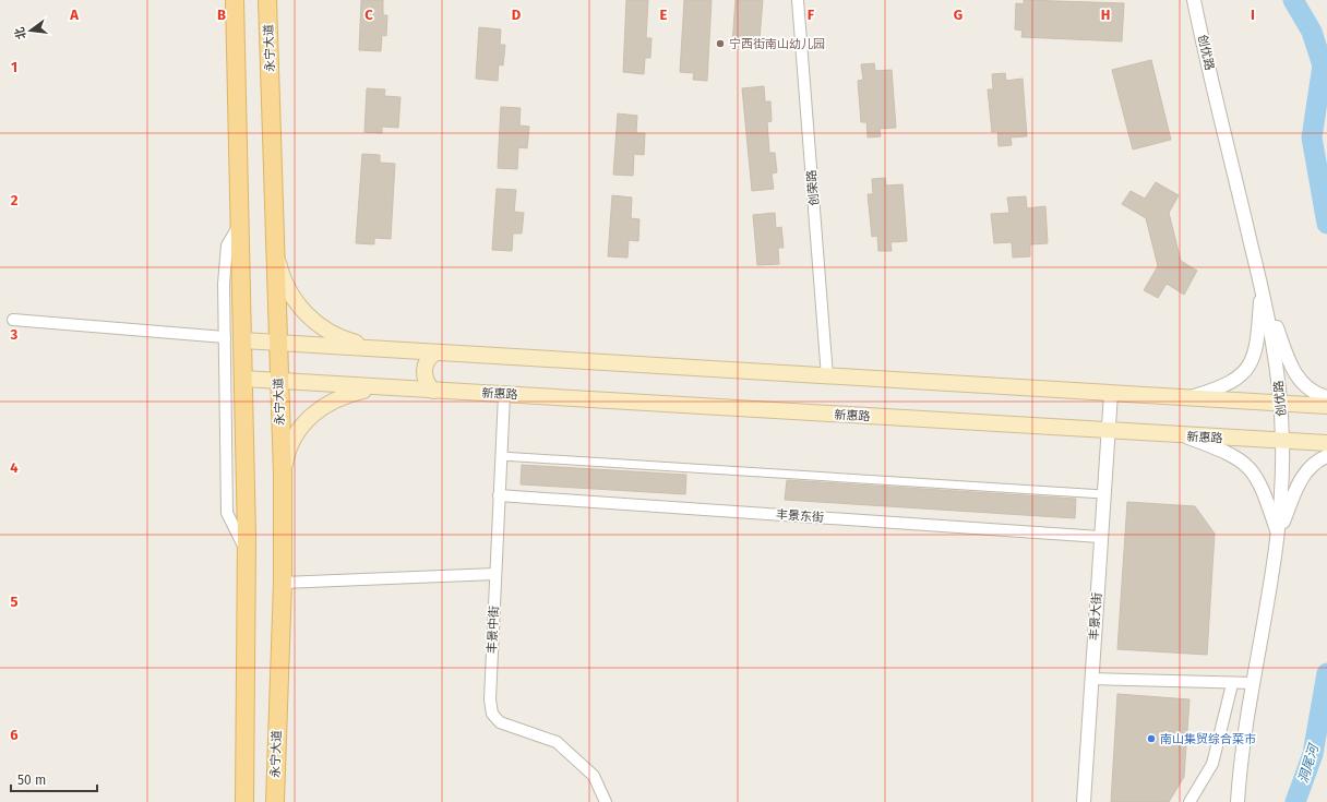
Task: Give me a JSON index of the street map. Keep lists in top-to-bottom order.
{
  "streets": {
    "main road": ["永宁大道", "新惠路"],
    "street": [
      "创优路",
      "创荣路",
      "丰景东街",
      "丰景大街",
      "丰景中街"
    ]
  },
  "crossings": [
    ["永宁大道", "新惠路"],
    ["创优路", "新惠路"],
    ["新惠路", "丰景大街"],
    ["新惠路", "丰景中街"],
    ["丰景东街", "丰景大街"],
    ["丰景东街", "丰景中街"]
  ],
  "water": ["洞尾河"],
  "places": ["宁西街南山幼儿园", "南山集贸综合菜市"],
  "scale_bar": "50 m",
  "north": "left",
  "grid": {
    "columns": [
      "A",
      "B",
      "C",
      "D",
      "E",
      "F",
      "G",
      "H",
      "I"
    ],
    "rows": [
      "1",
      "2",
      "3",
      "4",
      "5",
      "6"
    ]
  }
}
